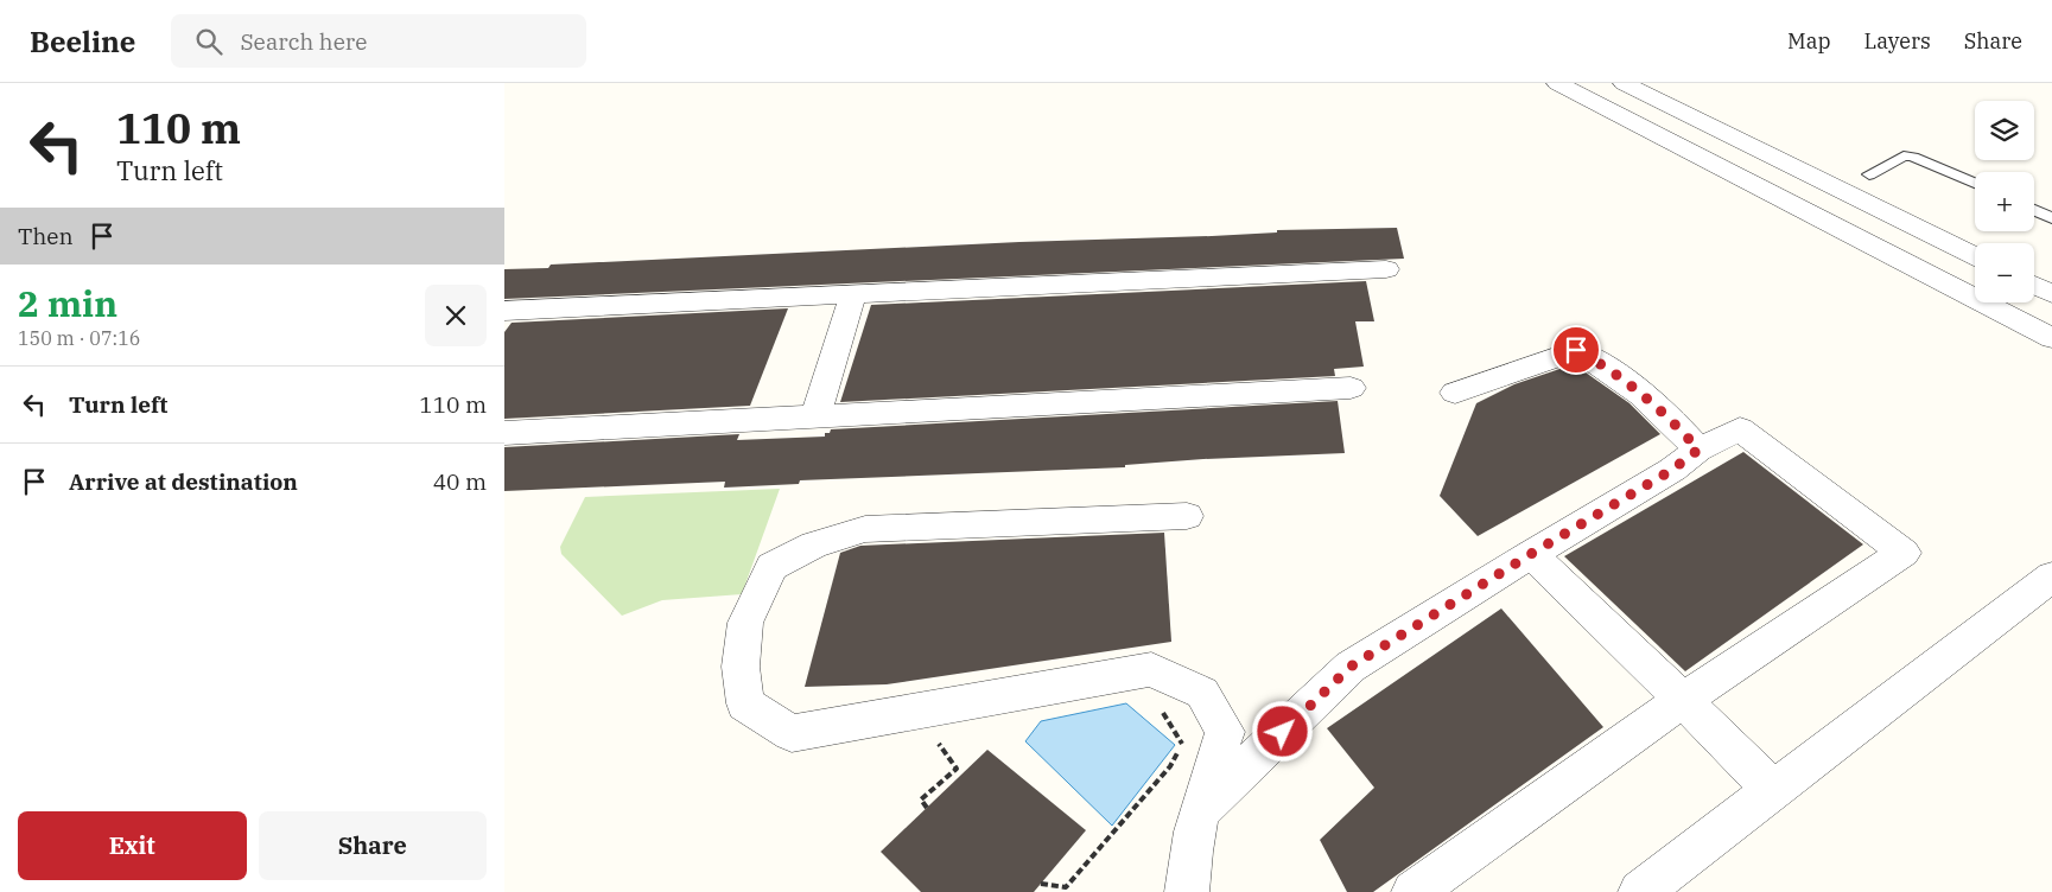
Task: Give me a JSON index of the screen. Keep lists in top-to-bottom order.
{
  "page": {
    "header": "Beeline",
    "search": "Search here",
    "nav": ["Map", "Layers", "Share"],
    "turn": ["110 m", "Turn left"],
    "map_buttons": ["+", "−"],
    "then": "Then",
    "heading": ["2 min", "150 m · 07:16"],
    "list": [
      {
        "name": "Turn left",
        "value": "110 m"
      },
      {
        "name": "Arrive at destination",
        "value": "40 m"
      }
    ],
    "buttons": ["Exit", "Share"]
  }
}
